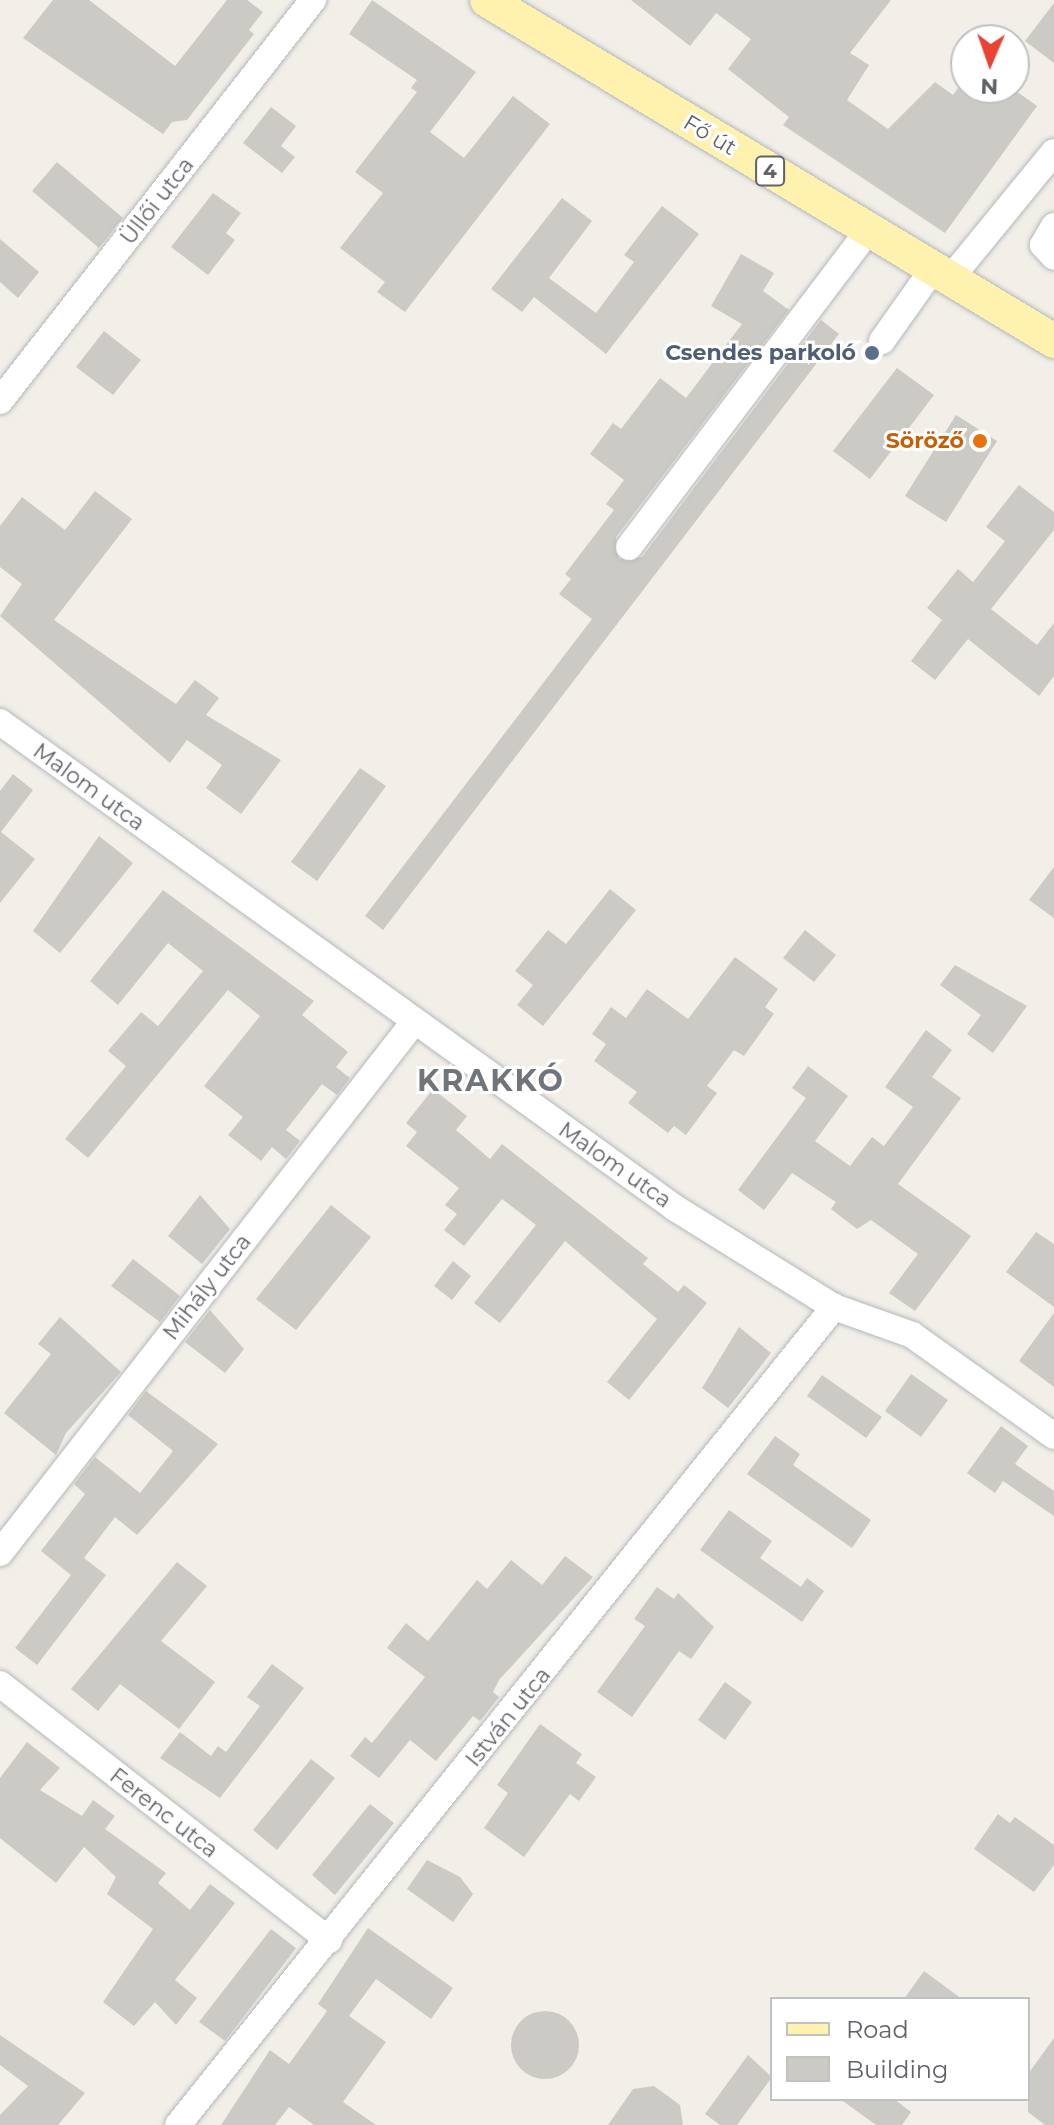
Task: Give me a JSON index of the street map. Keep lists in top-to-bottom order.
{
  "streets": {
    "main road": ["Fő út", "4"],
    "street": [
      "Üllői utca",
      "Malom utca",
      "Mihály utca",
      "István utca",
      "Ferenc utca"
    ]
  },
  "crossings": [
    ["Malom utca", "Mihály utca"],
    ["Malom utca", "István utca"],
    ["István utca", "Ferenc utca"]
  ],
  "districts": ["KRAKKÓ"],
  "places": ["Csendes parkoló", "Söröző"],
  "legend": ["Road", "Building"],
  "north": "bottom"
}
